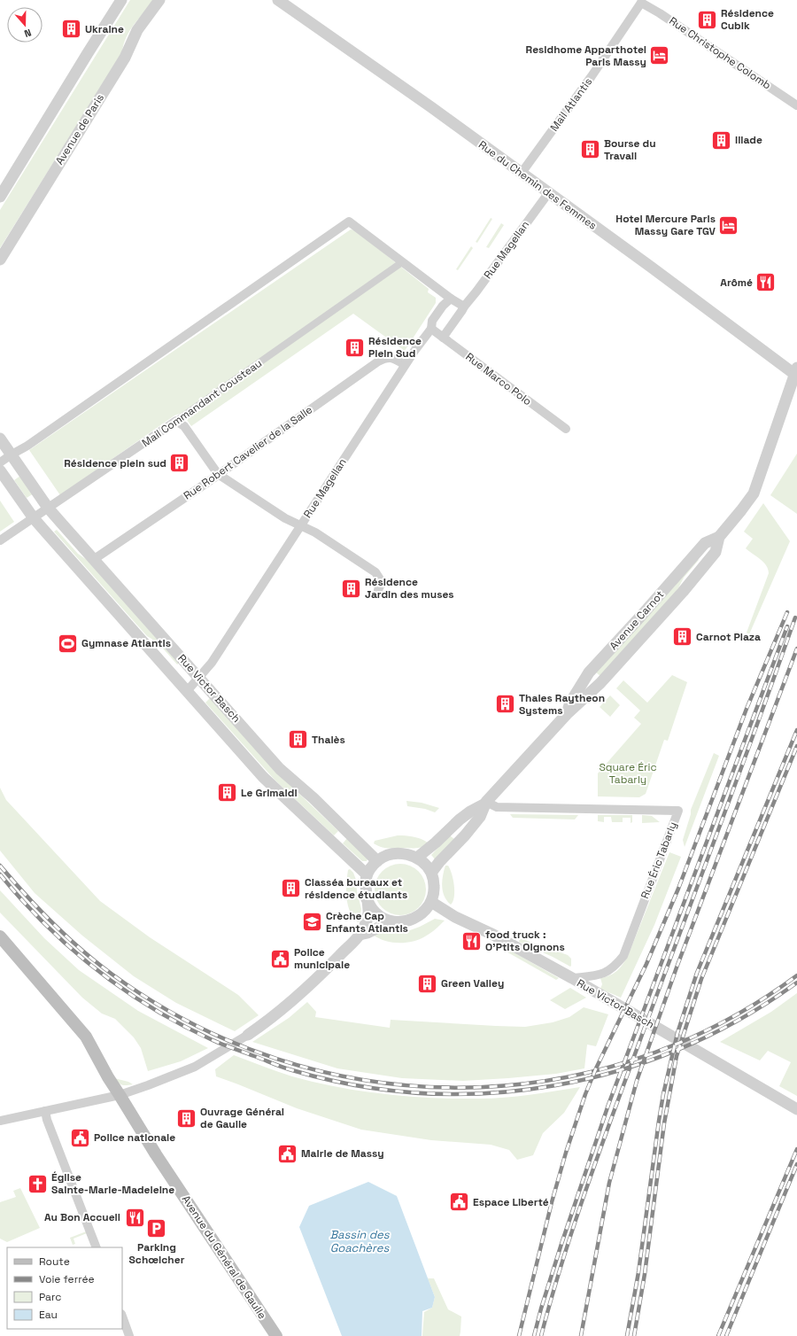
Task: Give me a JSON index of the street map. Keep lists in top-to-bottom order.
{
  "streets": {
    "main road": ["Avenue du Général de Gaulle"],
    "street": [
      "Rue Christophe Colomb",
      "Mail Atlantis",
      "Avenue de Paris",
      "Rue du Chemin des Femmes",
      "Rue Magellan",
      "Rue Marco Polo",
      "Mail Commandant Cousteau",
      "Rue Robert Cavelier de la Salle",
      "Avenue Carnot",
      "Rue Victor Basch",
      "Rue Éric Tabarly"
    ]
  },
  "crossings": [
    ["Rue Christophe Colomb", "Mail Atlantis"],
    ["Mail Atlantis", "Rue du Chemin des Femmes"],
    ["Rue du Chemin des Femmes", "Rue Magellan"],
    ["Rue du Chemin des Femmes", "Avenue Carnot"],
    ["Rue Magellan", "Rue Marco Polo"],
    ["Rue Magellan", "Rue Robert Cavelier de la Salle"],
    ["Rue Magellan", "Rue Victor Basch"],
    ["Mail Commandant Cousteau", "Rue Victor Basch"],
    ["Rue Robert Cavelier de la Salle", "Rue Victor Basch"],
    ["Avenue Carnot", "Rue Victor Basch"],
    ["Avenue Carnot", "Rue Éric Tabarly"],
    ["Rue Victor Basch", "Rue Éric Tabarly"]
  ],
  "water": ["Bassin des Goachères"],
  "parks": ["Square Éric Tabarly"],
  "places": {
    "building": [
      "Résidence Cubik",
      "Ukraine",
      "Iliade",
      "Bourse du Travail",
      "Résidence Plein Sud",
      "Résidence plein sud",
      "Résidence Jardin des muses",
      "Carnot Plaza",
      "Thales Raytheon Systems",
      "Thalès",
      "Le Grimaldi",
      "Classéa bureaux et résidence étudiants",
      "Green Valley",
      "Ouvrage Général de Gaulle"
    ],
    "hotel": ["Residhome Apparthotel Paris Massy", "Hotel Mercure Paris Massy Gare TGV"],
    "restaurant": ["Arômé", "food truck : O'Ptits Oignons", "Au Bon Accueil"],
    "sports": ["Gymnase Atlantis"],
    "school or university": ["Crèche Cap Enfants Atlantis"],
    "public building": [
      "Police municipale",
      "Police nationale",
      "Mairie de Massy",
      "Espace Liberté"
    ],
    "church": ["Église Sainte-Marie-Madeleine"],
    "parking": ["Parking Schœlcher"]
  },
  "legend": [
    "Route",
    "Voie ferrée",
    "Parc",
    "Eau"
  ],
  "north": "bottom"
}
